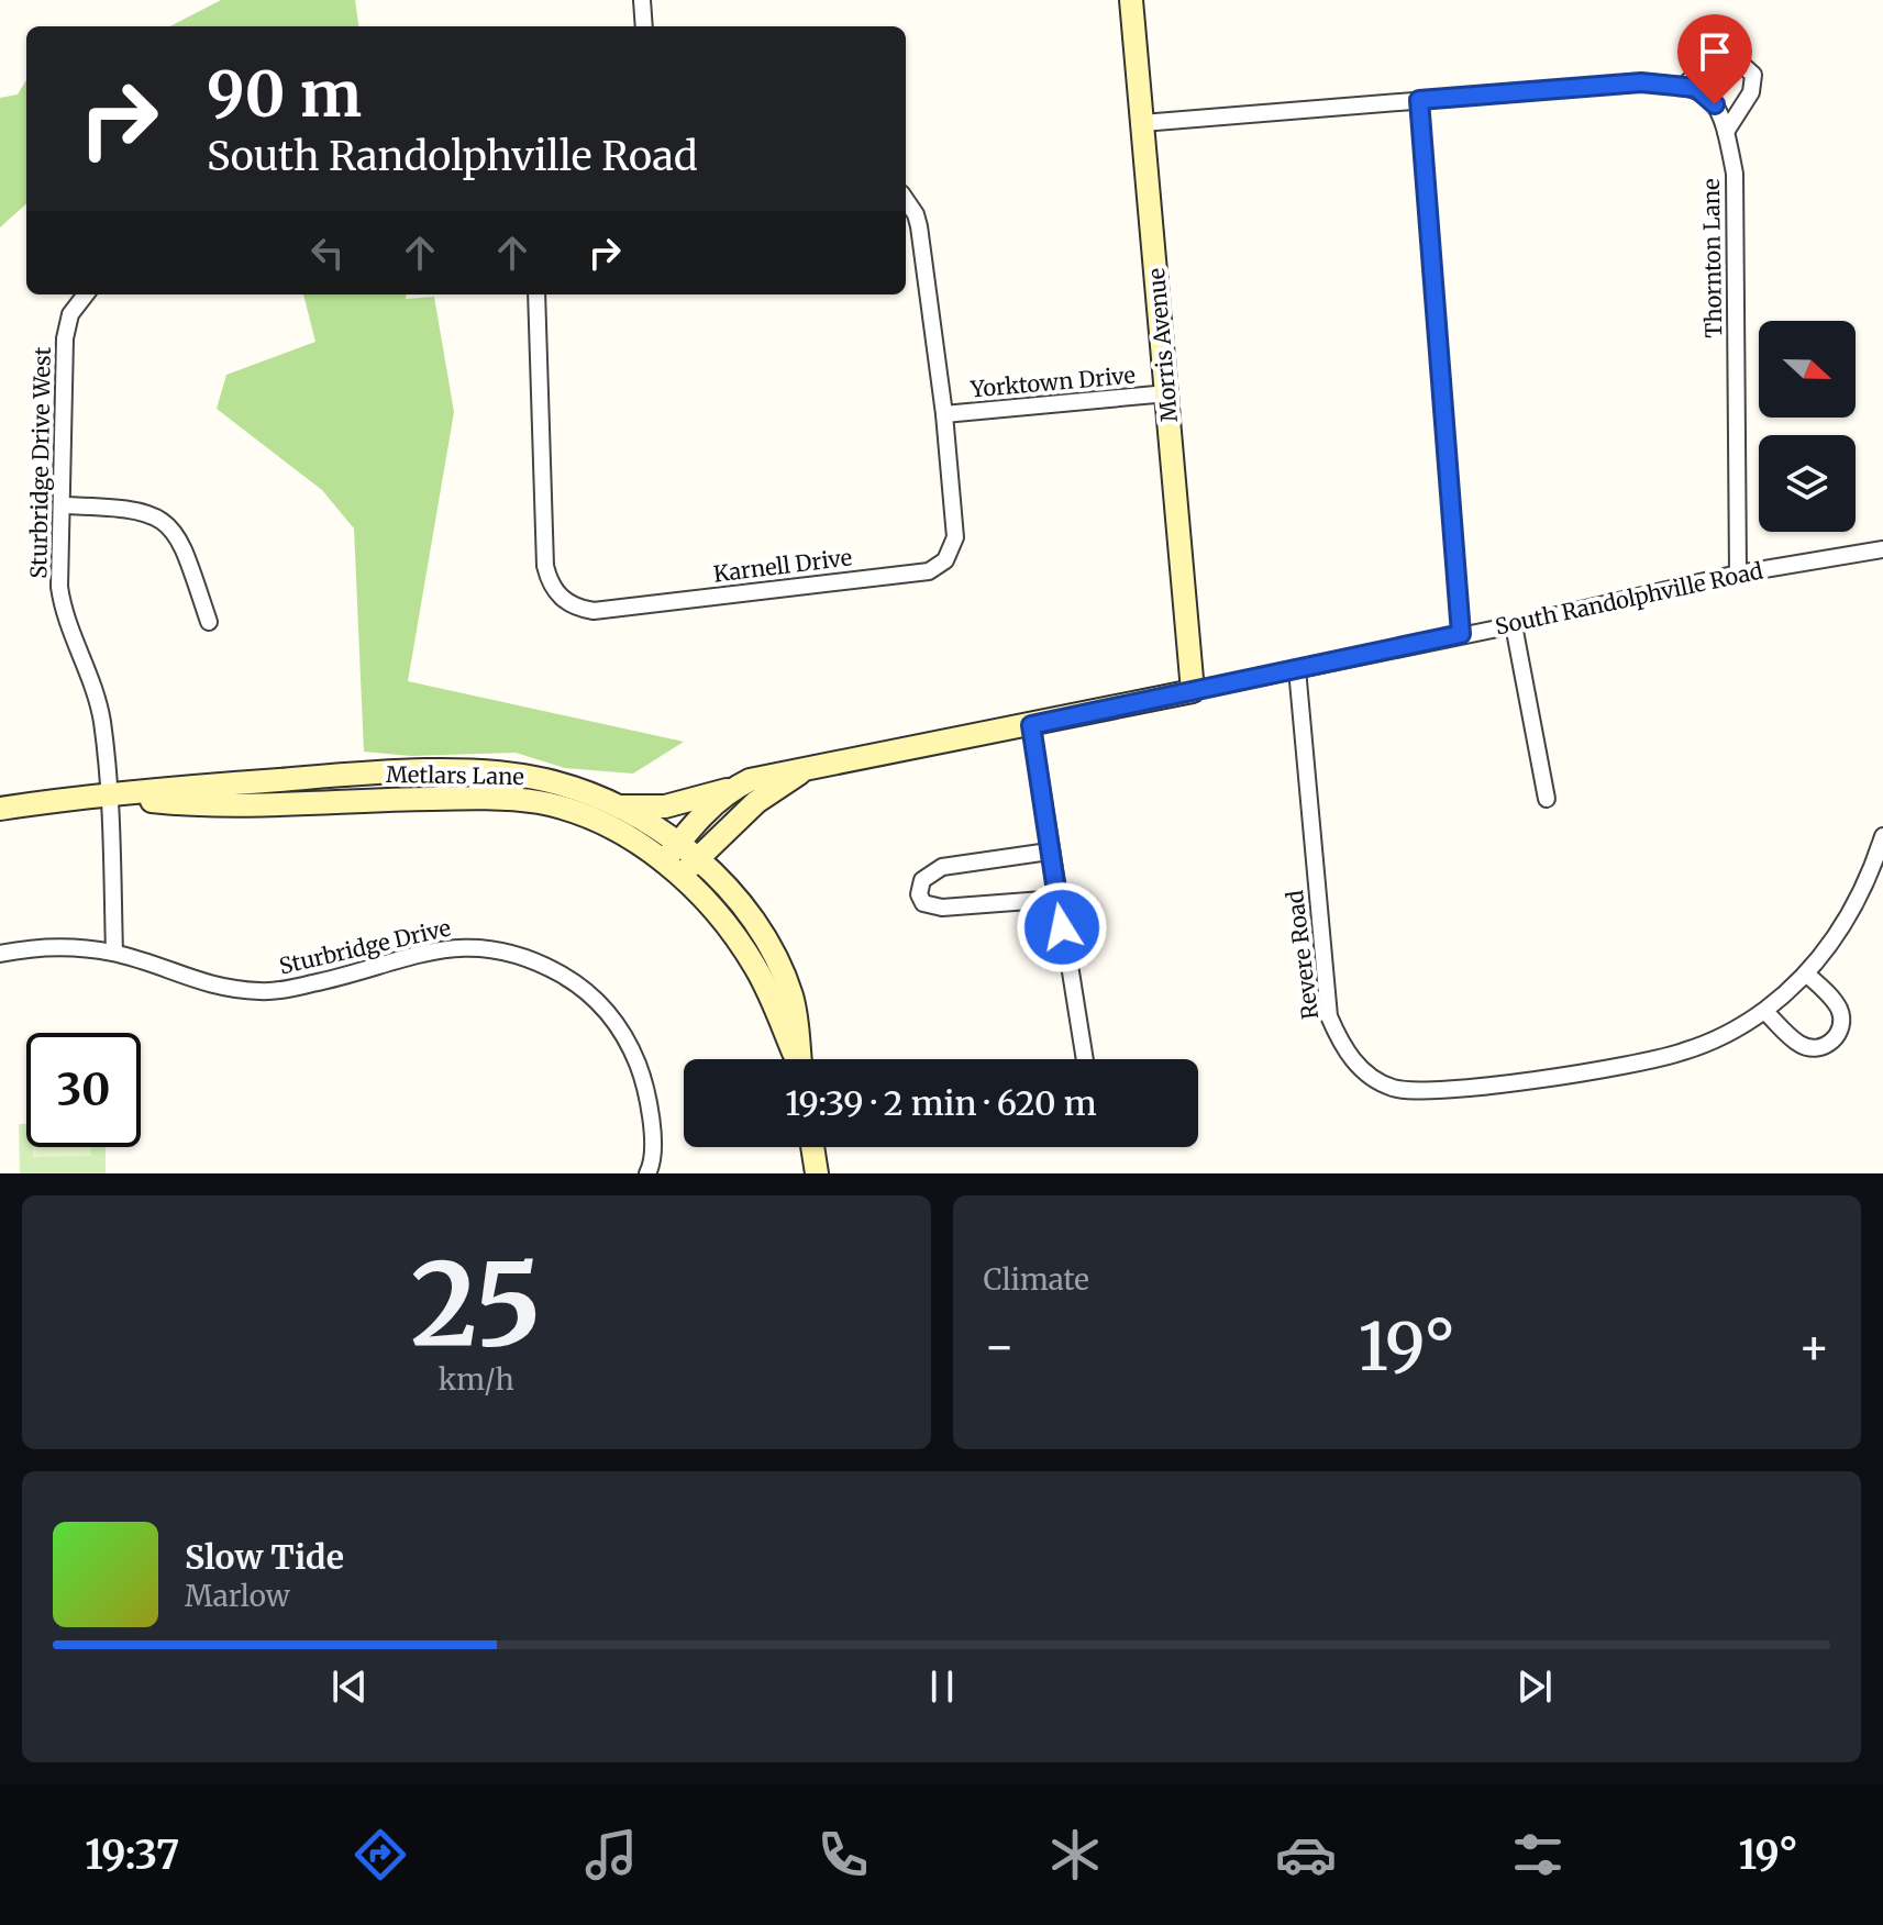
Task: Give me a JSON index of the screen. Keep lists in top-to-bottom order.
{
  "streets": {
    "main road": ["Morris Avenue", "South Randolphville Road", "Metlars Lane"],
    "street": [
      "Thornton Lane",
      "Yorktown Drive",
      "Sturbridge Drive West",
      "Karnell Drive",
      "Sturbridge Drive",
      "Revere Road"
    ]
  },
  "crossings": [
    ["Thornton Lane", "South Randolphville Road"],
    ["Morris Avenue", "Yorktown Drive"],
    ["Morris Avenue", "South Randolphville Road"],
    ["Yorktown Drive", "Karnell Drive"],
    ["Sturbridge Drive West", "Metlars Lane"],
    ["Sturbridge Drive West", "Sturbridge Drive"],
    ["South Randolphville Road", "Metlars Lane"],
    ["South Randolphville Road", "Revere Road"]
  ],
  "north": "right",
  "page": {
    "turn": ["90 m", "South Randolphville Road"],
    "limit": "30",
    "trip": "19:39 · 2 min · 620 m",
    "tile": [
      ["25", "km/h"],
      "Climate"
    ],
    "heat": ["−", "19°", "+"],
    "song": ["Slow Tide", "Marlow"],
    "tabs": ["19:37", "19°"]
  }
}
